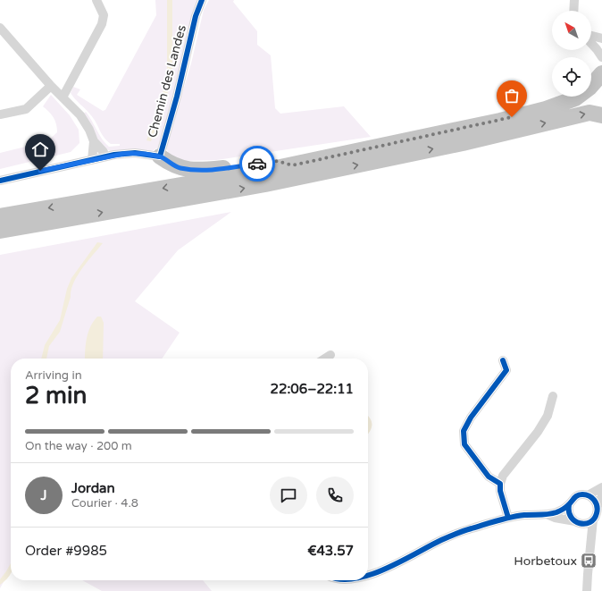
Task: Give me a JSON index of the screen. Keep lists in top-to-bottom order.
{
  "streets": {
    "street": ["Chemin des Landes"]
  },
  "places": {
    "bus stop": ["Horbetoux"]
  },
  "north": "top left",
  "page": {
    "heading": ["2 min", "Arriving in", "22:06–22:11"],
    "panel": [
      "Jordan",
      "Courier · 4.8",
      "Order #9985",
      "€43.57"
    ],
    "bar": "On the way · 200 m",
    "round": "J"
  }
}
